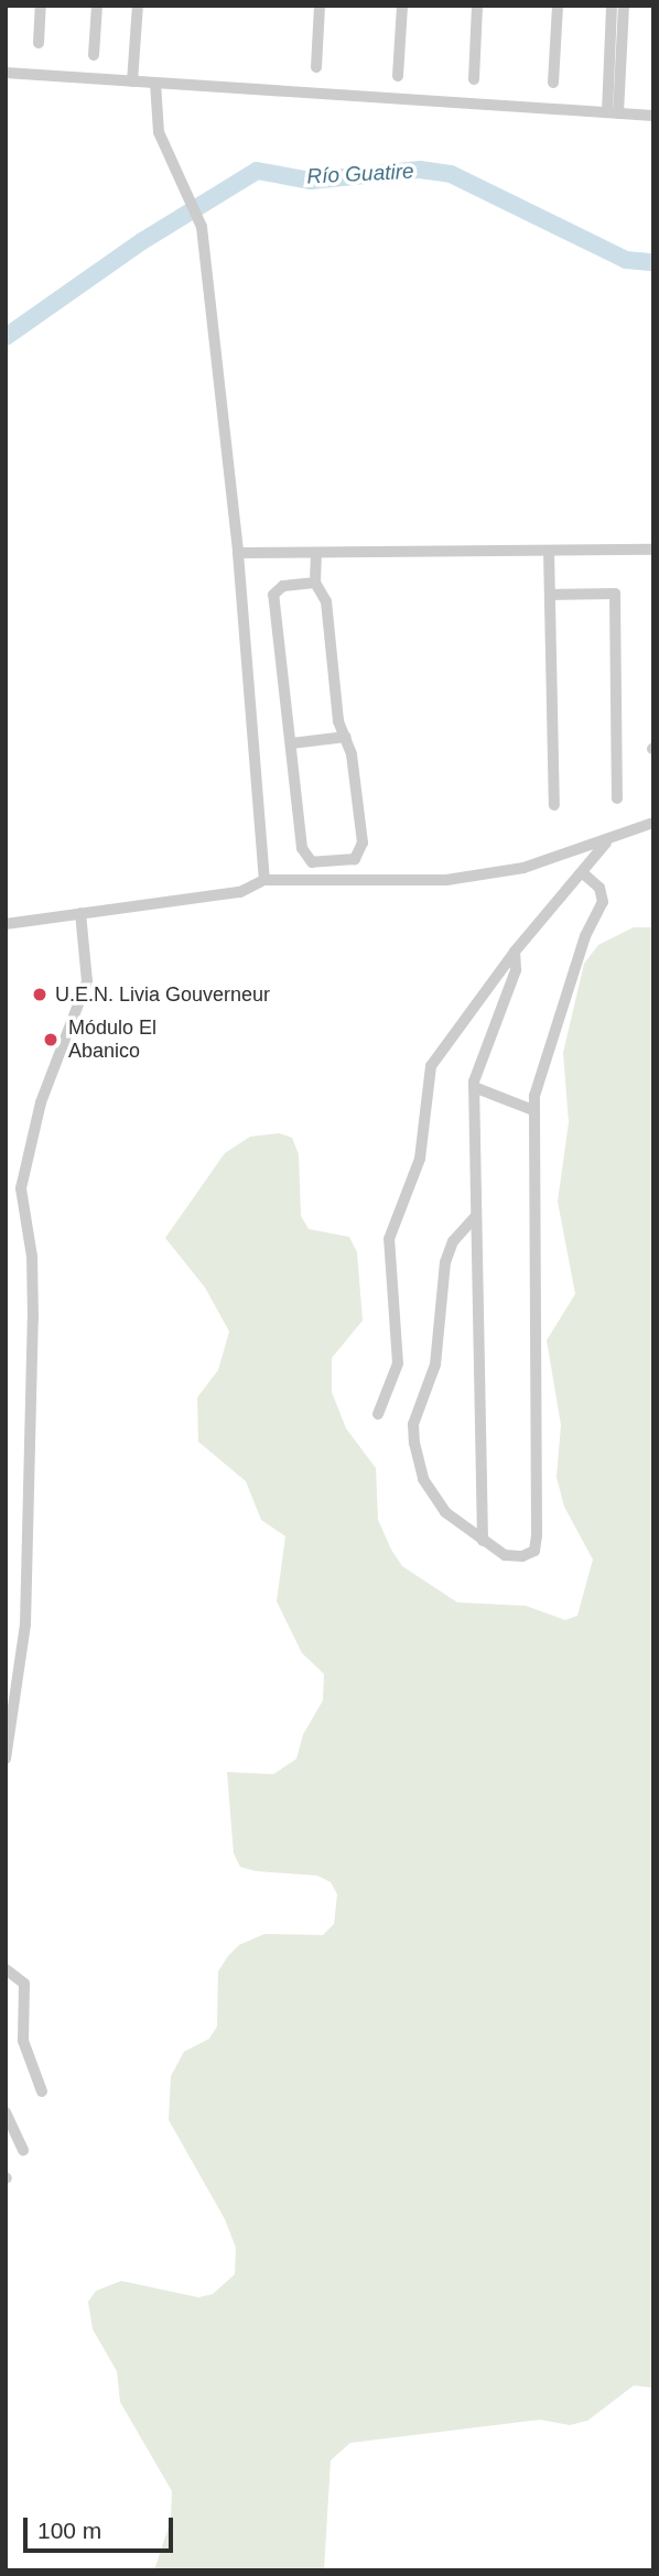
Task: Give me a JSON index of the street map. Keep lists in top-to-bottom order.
{
  "water": ["Río Guatire"],
  "places": ["U.E.N. Livia Gouverneur", "Módulo El Abanico"],
  "scale_bar": "100 m"
}
